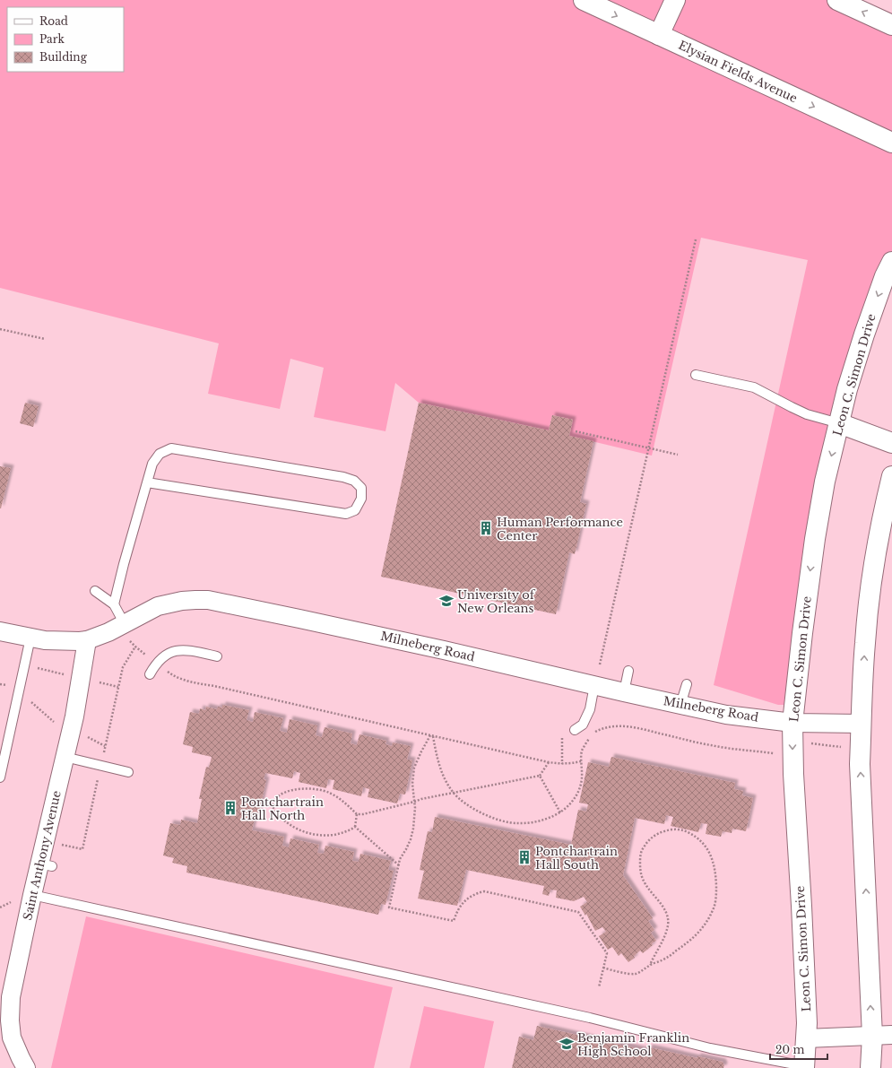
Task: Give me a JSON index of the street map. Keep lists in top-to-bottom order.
{
  "streets": {
    "main road": ["Elysian Fields Avenue", "Leon C. Simon Drive"],
    "street": ["Milneberg Road", "Saint Anthony Avenue"]
  },
  "crossings": [
    ["Leon C. Simon Drive", "Milneberg Road"],
    ["Milneberg Road", "Saint Anthony Avenue"]
  ],
  "one_way": ["Elysian Fields Avenue"],
  "places": {
    "building": ["Human Performance Center", "Pontchartrain Hall North", "Pontchartrain Hall South"],
    "school or university": ["University of New Orleans", "Benjamin Franklin High School"]
  },
  "legend": ["Road", "Park", "Building"],
  "scale_bar": "20 m"
}
